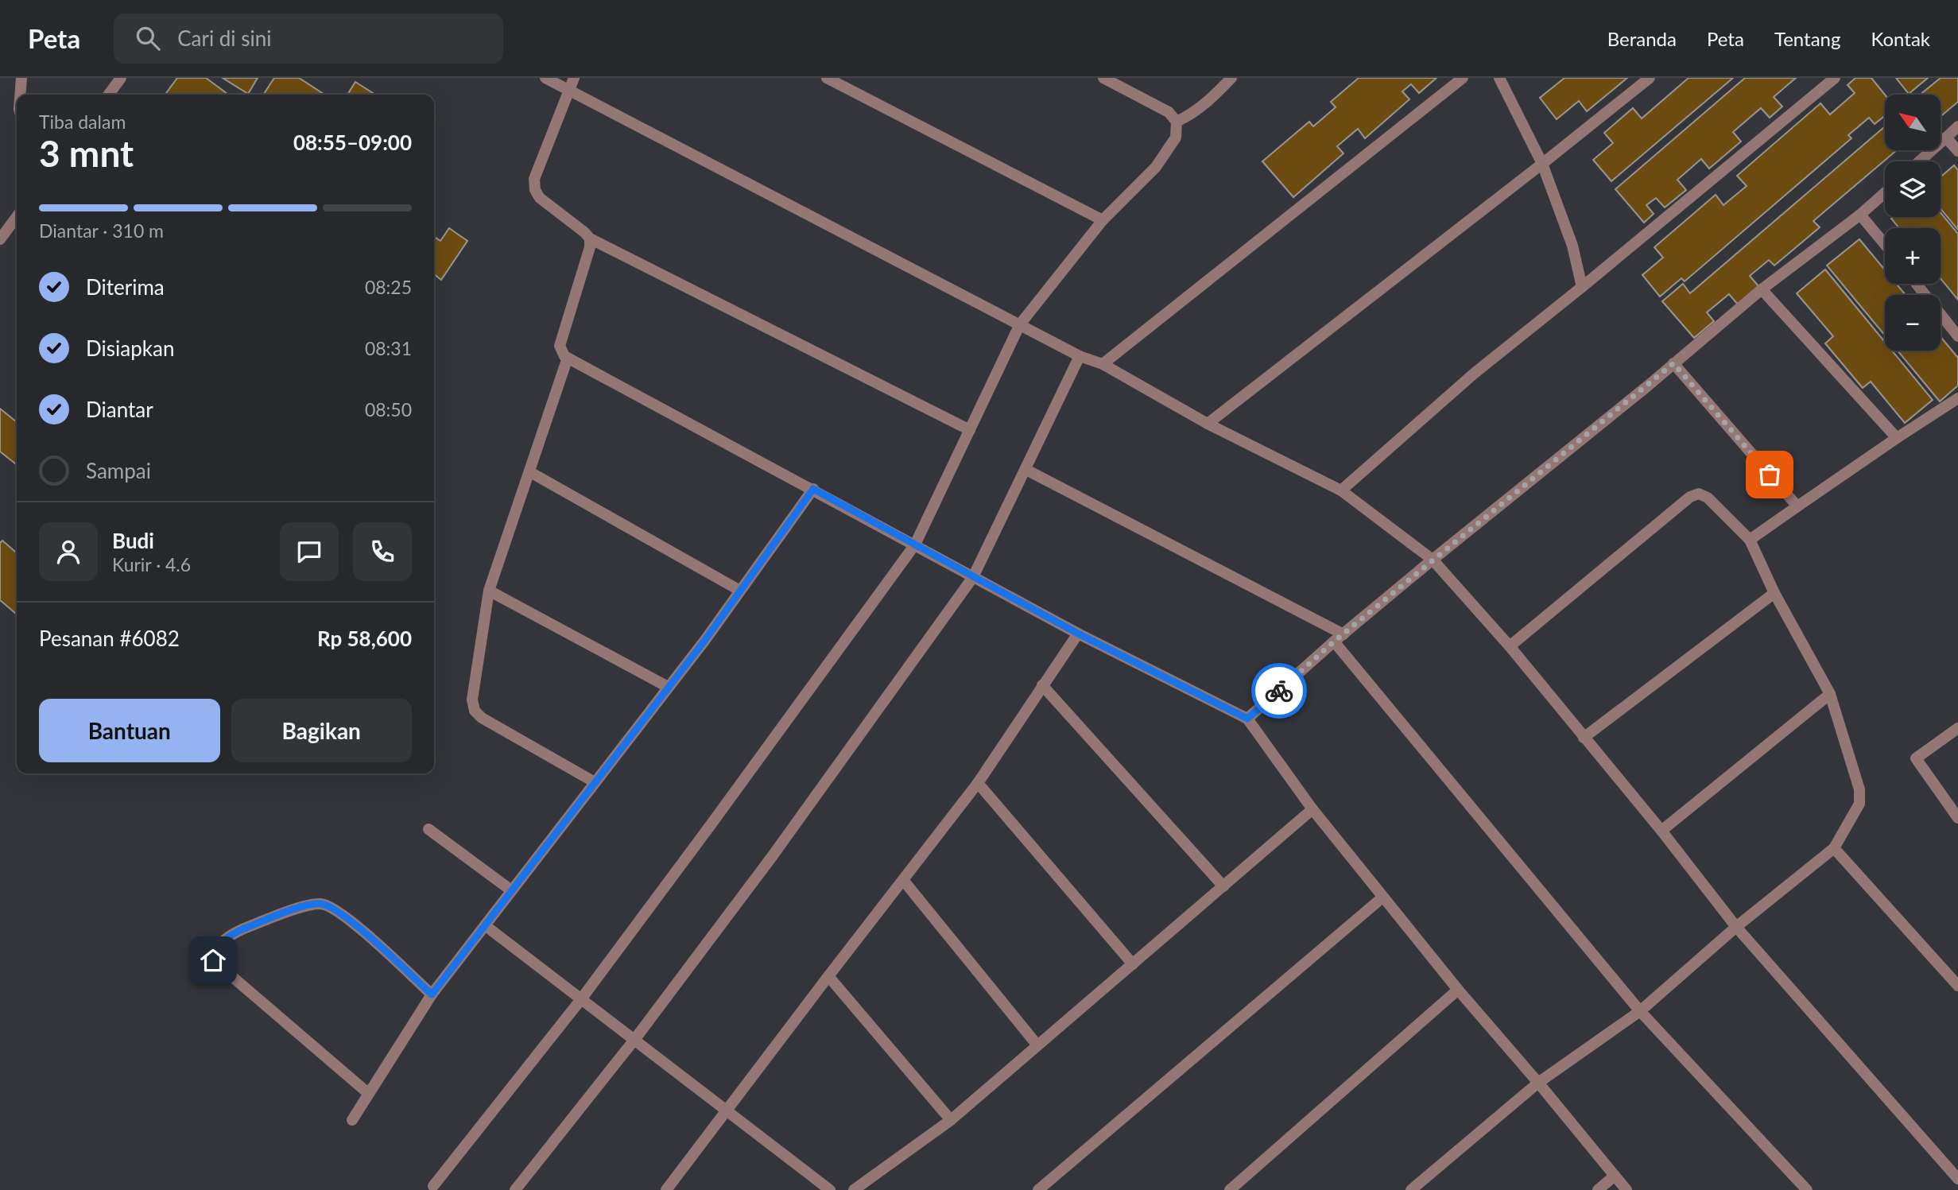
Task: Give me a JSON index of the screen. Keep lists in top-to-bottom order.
{
  "north": "top left",
  "page": {
    "header": "Peta",
    "search": "Cari di sini",
    "nav": [
      "Beranda",
      "Peta",
      "Tentang",
      "Kontak"
    ],
    "map_buttons": ["+", "−"],
    "heading": ["3 mnt", "Tiba dalam", "08:55–09:00"],
    "panel": [
      "Budi",
      "Kurir · 4.6",
      "Pesanan #6082",
      "Rp 58,600"
    ],
    "bar": "Diantar · 310 m",
    "list": [
      ["Diterima", "08:25"],
      ["Disiapkan", "08:31"],
      ["Diantar", "08:50"],
      "Sampai"
    ],
    "buttons": ["Bantuan", "Bagikan"]
  }
}
